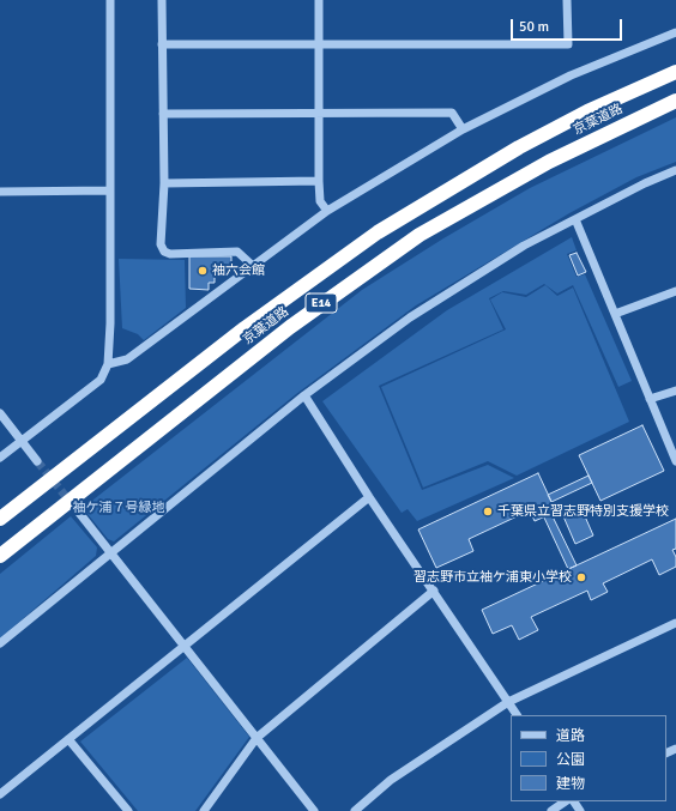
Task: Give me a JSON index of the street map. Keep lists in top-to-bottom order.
{
  "streets": {
    "highway": ["京葉道路", "E14"]
  },
  "parks": ["袖ケ浦７号緑地"],
  "places": ["袖六会館", "千葉県立習志野特別支援学校", "習志野市立袖ケ浦東小学校"],
  "legend": ["道路", "公園", "建物"],
  "scale_bar": "50 m"
}
